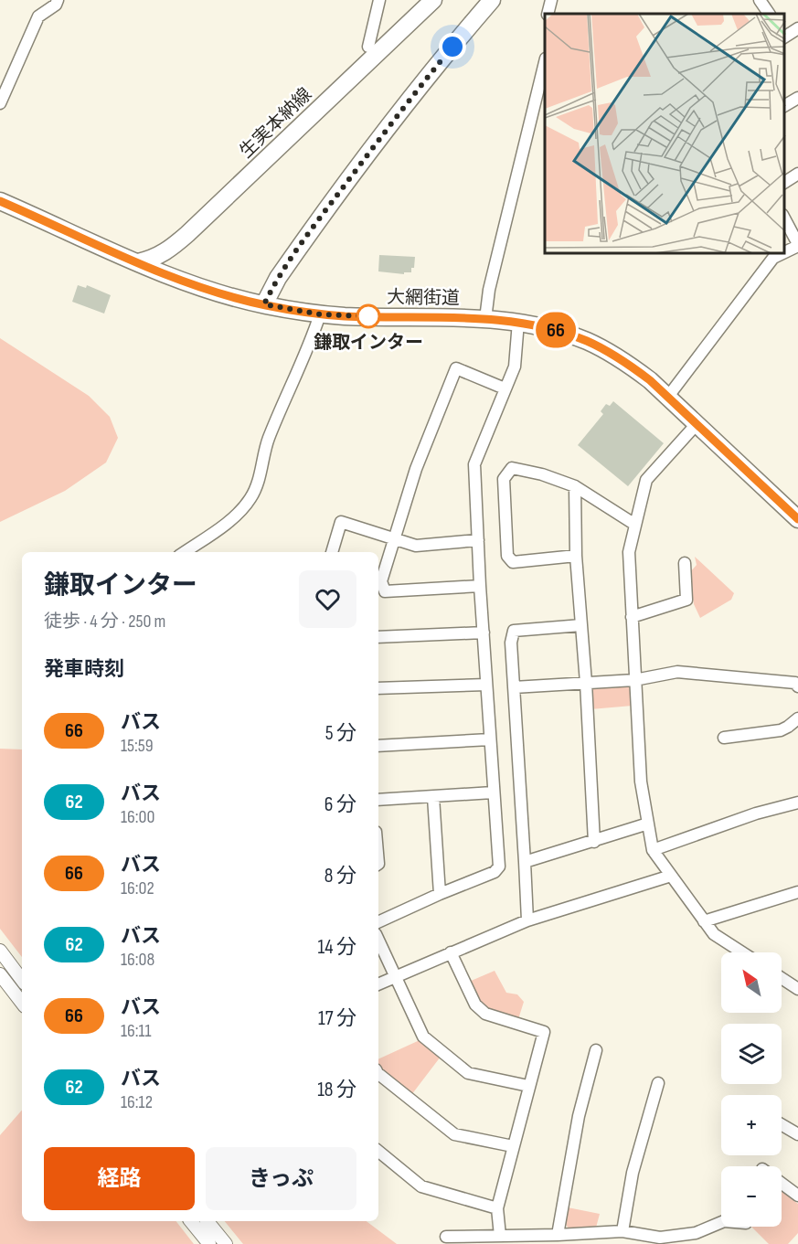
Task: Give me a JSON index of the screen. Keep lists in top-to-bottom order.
{
  "streets": {
    "main road": ["生実本納線", "大網街道"]
  },
  "crossings": [
    ["生実本納線", "大網街道"]
  ],
  "places": ["鎌取インター"],
  "lines": ["bus line 66"],
  "north": "top left",
  "page": {
    "on_map": "66",
    "heading": [
      ["鎌取インター", "徒歩 · 4 分 · 250 m"],
      "発車時刻"
    ],
    "list": [
      {
        "mark": "66",
        "name": "バス",
        "note": "15:59",
        "value": "5 分"
      },
      {
        "mark": "62",
        "name": "バス",
        "note": "16:00",
        "value": "6 分"
      },
      {
        "mark": "66",
        "name": "バス",
        "note": "16:02",
        "value": "8 分"
      },
      {
        "mark": "62",
        "name": "バス",
        "note": "16:08",
        "value": "14 分"
      },
      {
        "mark": "66",
        "name": "バス",
        "note": "16:11",
        "value": "17 分"
      },
      {
        "mark": "62",
        "name": "バス",
        "note": "16:12",
        "value": "18 分"
      }
    ],
    "map_buttons": ["+", "−"],
    "buttons": ["経路", "きっぷ"]
  }
}
